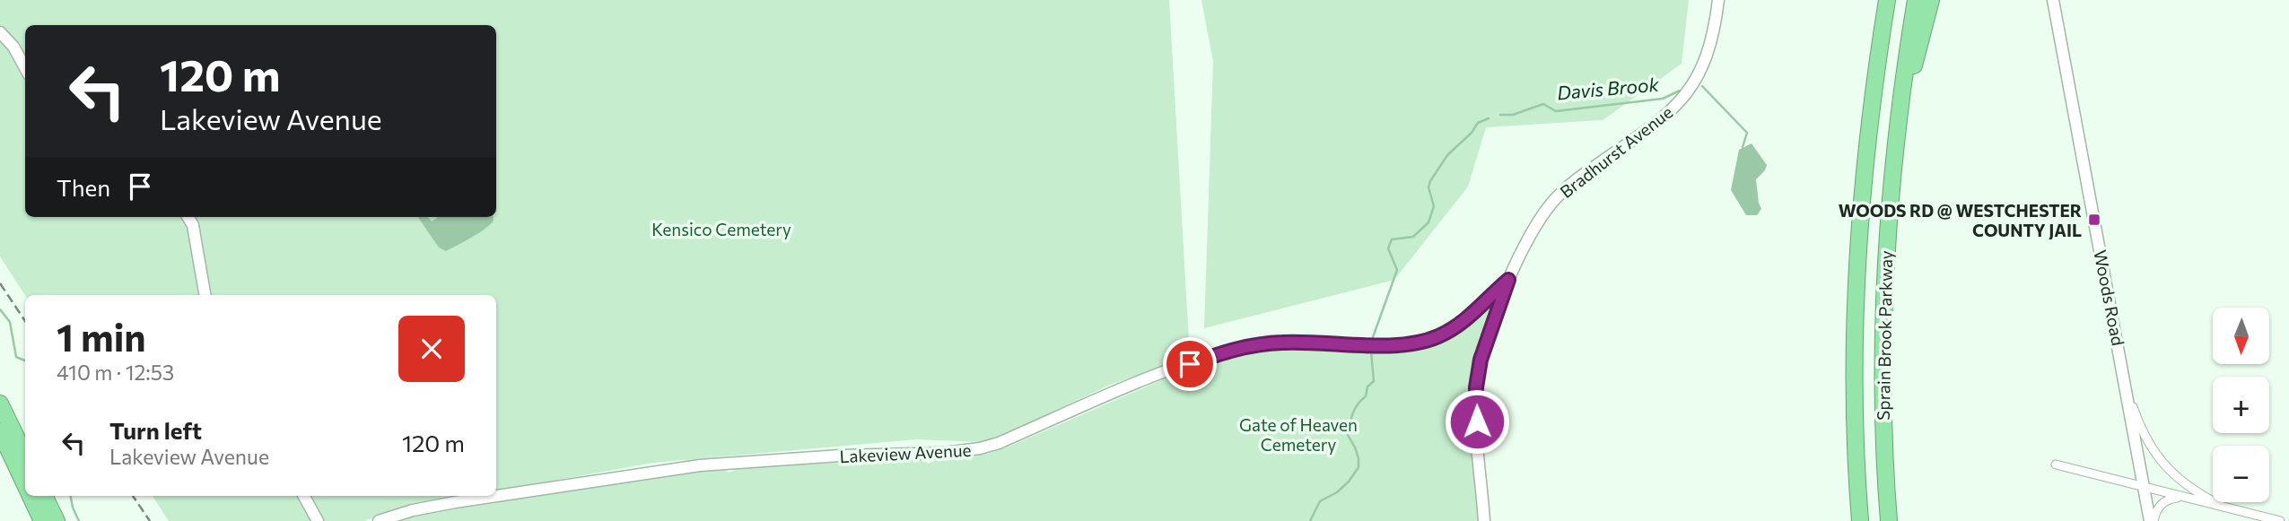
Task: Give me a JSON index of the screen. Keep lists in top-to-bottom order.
{
  "streets": {
    "highway": ["Sprain Brook Parkway"],
    "street": ["Bradhurst Avenue", "Woods Road", "Lakeview Avenue"]
  },
  "crossings": [
    ["Bradhurst Avenue", "Lakeview Avenue"]
  ],
  "water": ["Davis Brook"],
  "parks": ["Kensico Cemetery", "Gate of Heaven Cemetery"],
  "places": {
    "transit": ["WOODS RD @ WESTCHESTER COUNTY JAIL"]
  },
  "north": "bottom",
  "page": {
    "turn": ["120 m", "Lakeview Avenue"],
    "then": "Then",
    "heading": ["1 min", "410 m · 12:53"],
    "map_buttons": ["+", "−"],
    "list": [
      {
        "name": "Turn left",
        "note": "Lakeview Avenue",
        "value": "120 m"
      }
    ]
  }
}
